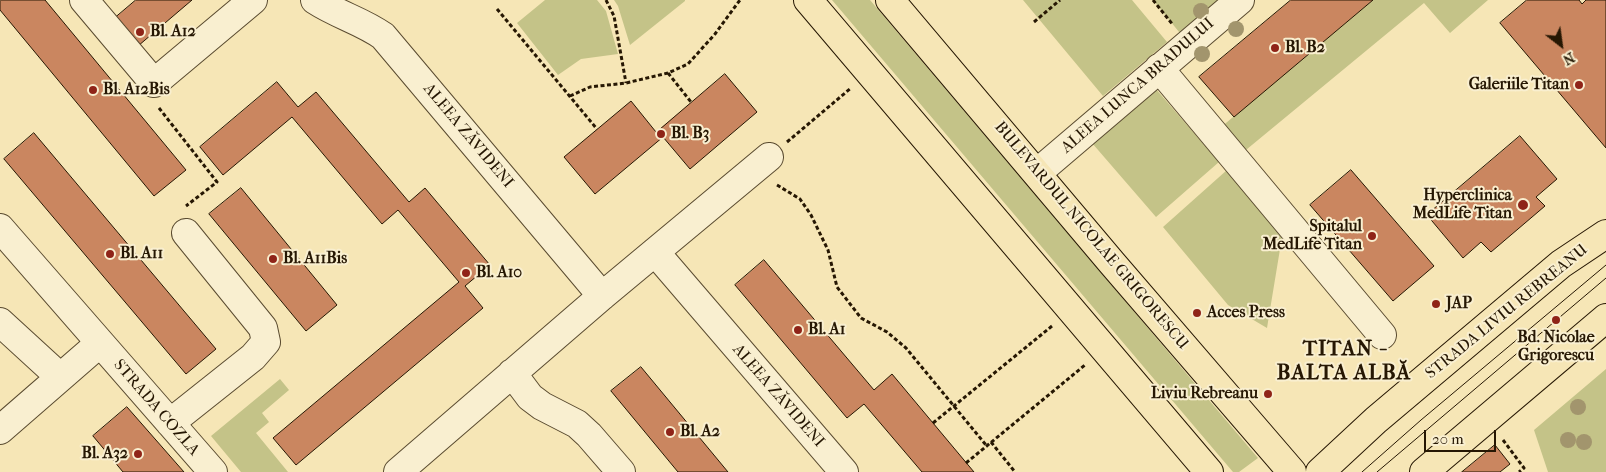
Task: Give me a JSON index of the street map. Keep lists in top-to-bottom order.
{
  "streets": {
    "main road": ["BULEVARDUL NICOLAE GRIGORESCU", "STRADA LIVIU REBREANU"],
    "street": ["ALEEA LUNCA BRADULUI", "ALEEA ZĂVIDENI", "STRADA COZLA"]
  },
  "crossings": [
    ["ALEEA LUNCA BRADULUI", "BULEVARDUL NICOLAE GRIGORESCU"]
  ],
  "districts": ["TITAN - BALTA ALBĂ"],
  "places": [
    "Bl. A12",
    "Bl. B2",
    "Galeriile Titan",
    "Bl. A12Bis",
    "Bl. B3",
    "Hyperclinica MedLife Titan",
    "Spitalul MedLife Titan",
    "Bl. A11",
    "Bl. A11Bis",
    "Bl. A10",
    "JAP",
    "Acces Press",
    "Bd. Nicolae Grigorescu",
    "Bl. A1",
    "Liviu Rebreanu",
    "Bl. A2",
    "Bl. A32"
  ],
  "scale_bar": "20 m",
  "north": "bottom right"
}
